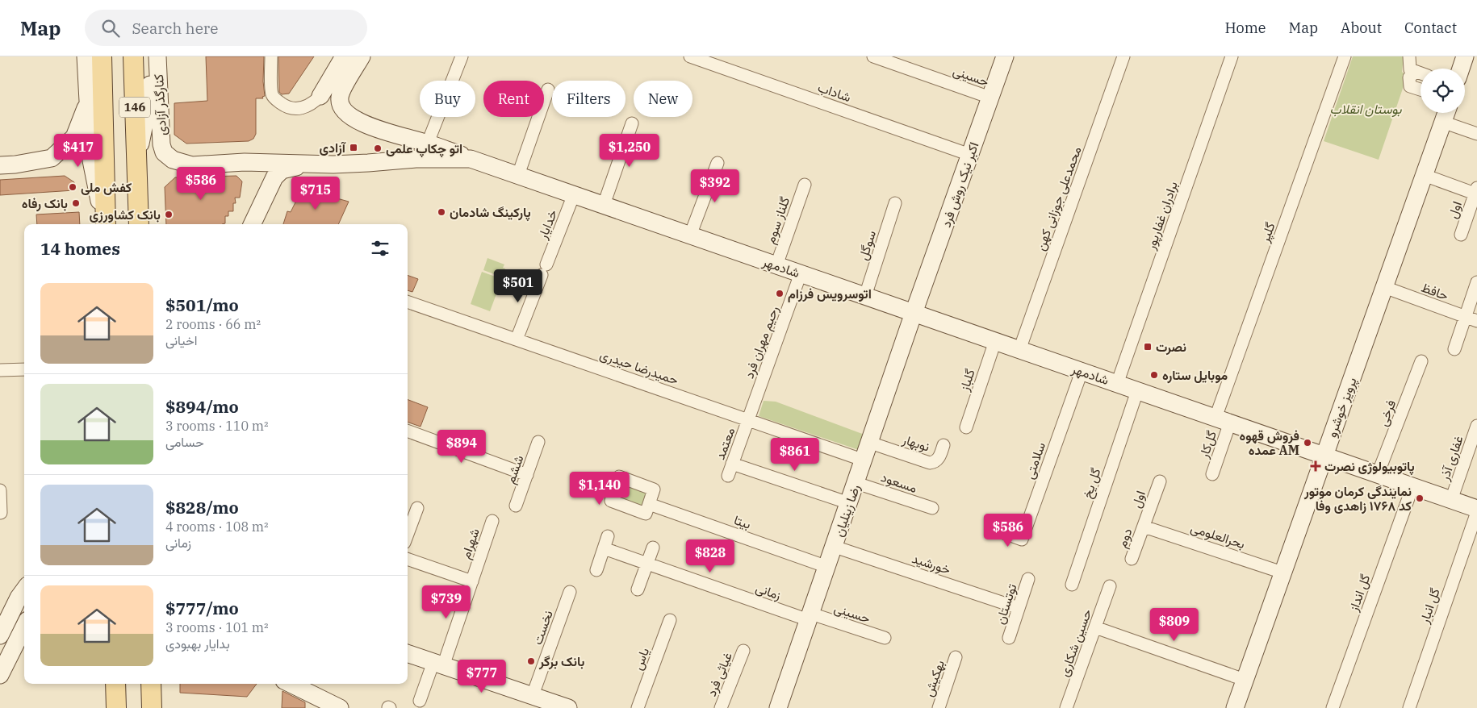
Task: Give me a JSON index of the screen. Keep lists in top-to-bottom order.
{
  "streets": {
    "main road": [
      "کنارگذر آزادی",
      "146",
      "اکبر نیک روش فرد",
      "شادمهر",
      "پرویز خوشرو",
      "رضا زینلیان"
    ],
    "street": [
      "حسینی",
      "شاداب",
      "محمدعلی جوزانی کهن",
      "اول",
      "برادران غفارپور",
      "گلناز سوم",
      "خدایار",
      "گلپر",
      "سوگل",
      "حافظ",
      "رحیم مهران فرد",
      "حمیدرضا حیدری",
      "گلباز",
      "فرخی",
      "نوبهار",
      "معتمد",
      "گل‌کار",
      "غفاری آذر",
      "سلامتی",
      "ششم",
      "مسعود",
      "گل یخ",
      "بیتا",
      "بحرالعلومی",
      "دوم",
      "شهرام",
      "خورشید",
      "زمانی",
      "گل انداز",
      "توتستان",
      "گل انبار",
      "نخست",
      "حسین شکاری",
      "یاس",
      "غیاثی فرد",
      "بهکیش"
    ]
  },
  "crossings": [
    ["حسینی", "اکبر نیک روش فرد"],
    ["حسینی", "رضا زینلیان"],
    ["حسینی", "زمانی"],
    ["شاداب", "اکبر نیک روش فرد"],
    ["کنارگذر آزادی", "146"],
    ["کنارگذر آزادی", "شادمهر"],
    ["اکبر نیک روش فرد", "شادمهر"],
    ["اکبر نیک روش فرد", "رضا زینلیان"],
    ["محمدعلی جوزانی کهن", "شادمهر"],
    ["اول", "بحرالعلومی"],
    ["اول", "دوم"],
    ["برادران غفارپور", "شادمهر"],
    ["گلناز سوم", "شادمهر"],
    ["خدایار", "شادمهر"],
    ["خدایار", "حمیدرضا حیدری"],
    ["گلپر", "شادمهر"],
    ["گلپر", "گل‌کار"],
    ["سوگل", "شادمهر"],
    ["شادمهر", "رحیم مهران فرد"],
    ["شادمهر", "گلباز"],
    ["شادمهر", "پرویز خوشرو"],
    ["شادمهر", "فرخی"],
    ["شادمهر", "گل‌کار"],
    ["شادمهر", "غفاری آذر"],
    ["شادمهر", "سلامتی"],
    ["شادمهر", "گل یخ"],
    ["شادمهر", "رضا زینلیان"],
    ["شادمهر", "گل انداز"],
    ["حافظ", "پرویز خوشرو"],
    ["رحیم مهران فرد", "حمیدرضا حیدری"],
    ["رحیم مهران فرد", "معتمد"],
    ["حمیدرضا حیدری", "معتمد"],
    ["حمیدرضا حیدری", "رضا زینلیان"],
    ["پرویز خوشرو", "بحرالعلومی"],
    ["نوبهار", "رضا زینلیان"],
    ["مسعود", "رضا زینلیان"],
    ["رضا زینلیان", "بیتا"],
    ["رضا زینلیان", "خورشید"],
    ["رضا زینلیان", "زمانی"],
    ["بحرالعلومی", "دوم"],
    ["خورشید", "توتستان"]
  ],
  "parks": ["بوستان انقلاب"],
  "places": {
    "transit": ["آزادی", "نصرت"],
    "other": [
      "اتو چکاپ علمی",
      "کفش ملی",
      "بانک رفاه",
      "پارکینگ شادمان",
      "بانک کشاورزی",
      "اتوسرویس فرزام",
      "موبایل ستاره",
      "فروش قهوه عمده AM",
      "نمایندگی کرمان موتور کد ۱۷۶۸ زاهدی وفا",
      "بانک برگر"
    ],
    "health": ["پاتوبیولوژی نصرت"]
  },
  "page": {
    "header": "Map",
    "search": "Search here",
    "nav": [
      "Home",
      "Map",
      "About",
      "Contact"
    ],
    "chip": [
      "Buy",
      "Rent",
      "Filters",
      "New"
    ],
    "price": [
      "$417",
      "$1,250",
      "$586",
      "$392",
      "$715",
      "$501",
      "$894",
      "$861",
      "$1,140",
      "$586",
      "$828",
      "$739",
      "$809",
      "$777"
    ],
    "heading": "14 homes",
    "list": [
      {
        "name": "$501/mo",
        "note": "2 rooms · 66 m² · اخیانی"
      },
      {
        "name": "$894/mo",
        "note": "3 rooms · 110 m² · حسامی"
      },
      {
        "name": "$828/mo",
        "note": "4 rooms · 108 m² · زمانی"
      },
      {
        "name": "$777/mo",
        "note": "3 rooms · 101 m² · بدایار بهبودی"
      }
    ]
  }
}
